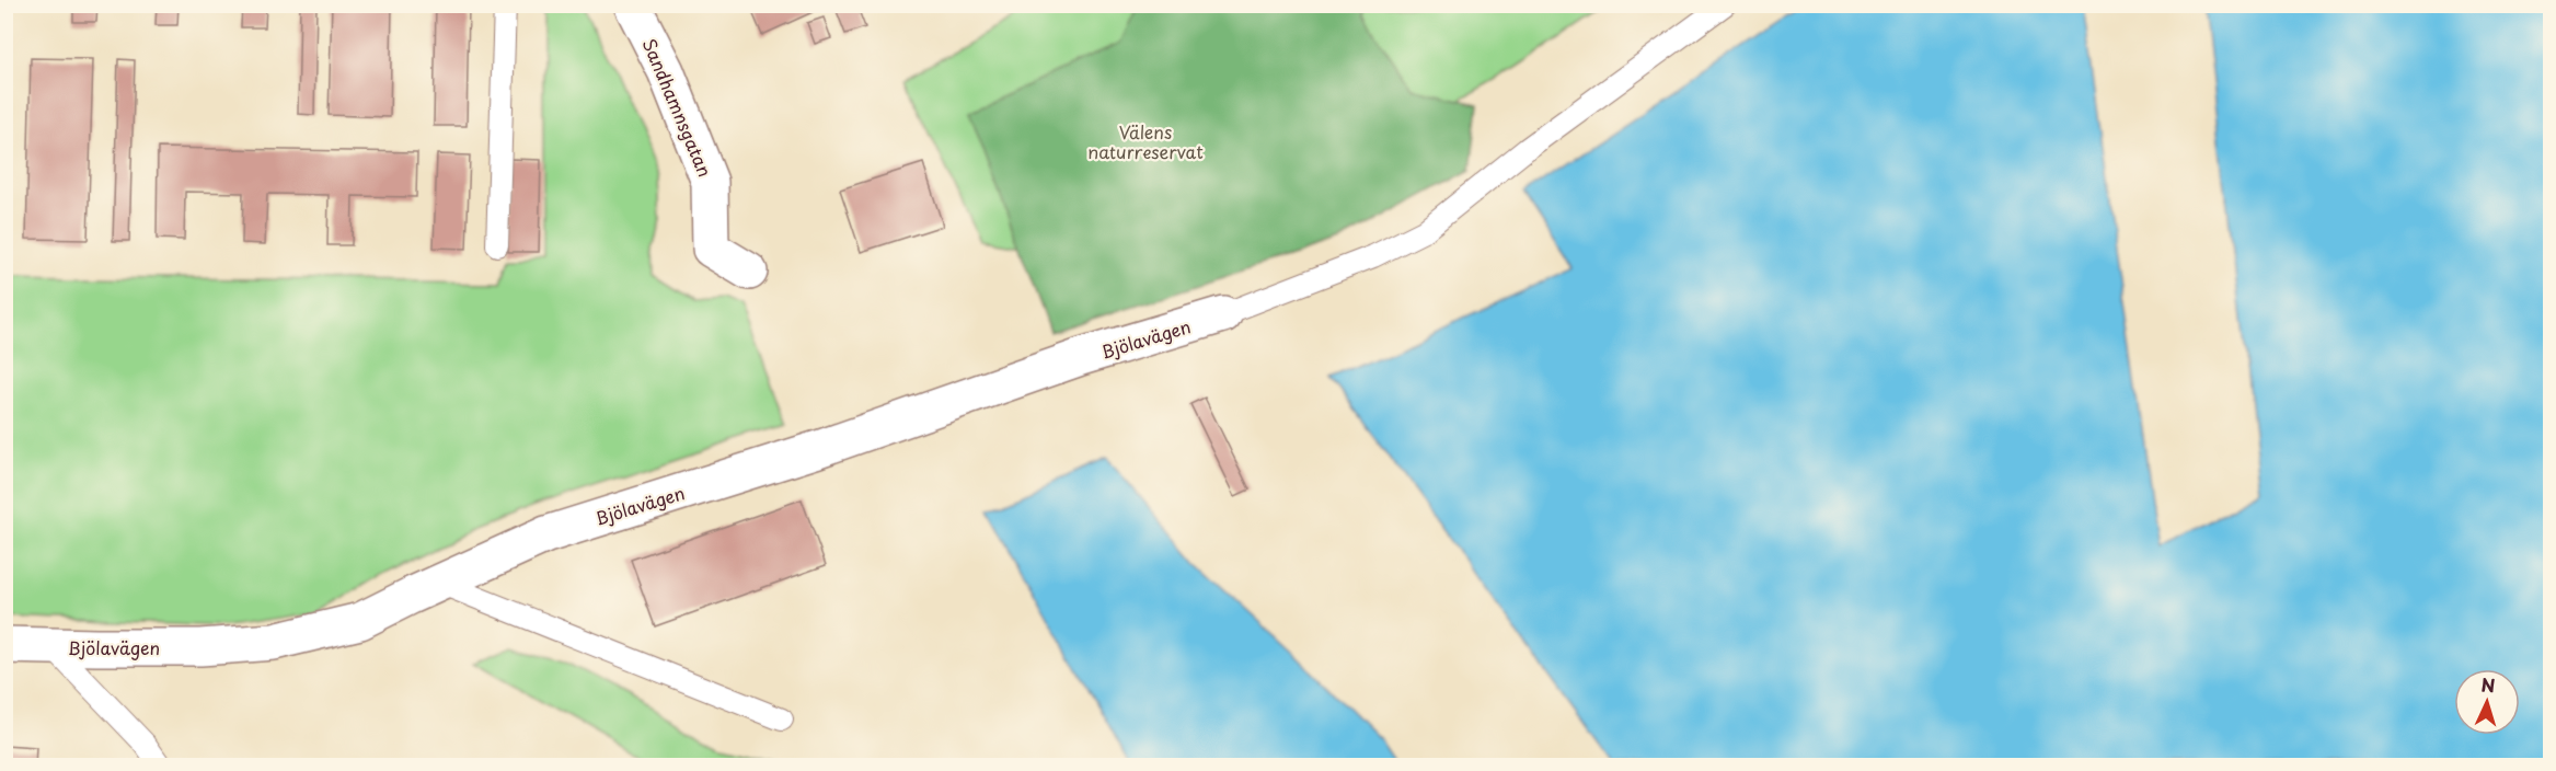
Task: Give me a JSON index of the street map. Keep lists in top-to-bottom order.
{
  "streets": {
    "street": ["Sandhamnsgatan", "Bjölavägen"]
  },
  "parks": ["Välens naturreservat"],
  "north": "top"
}
